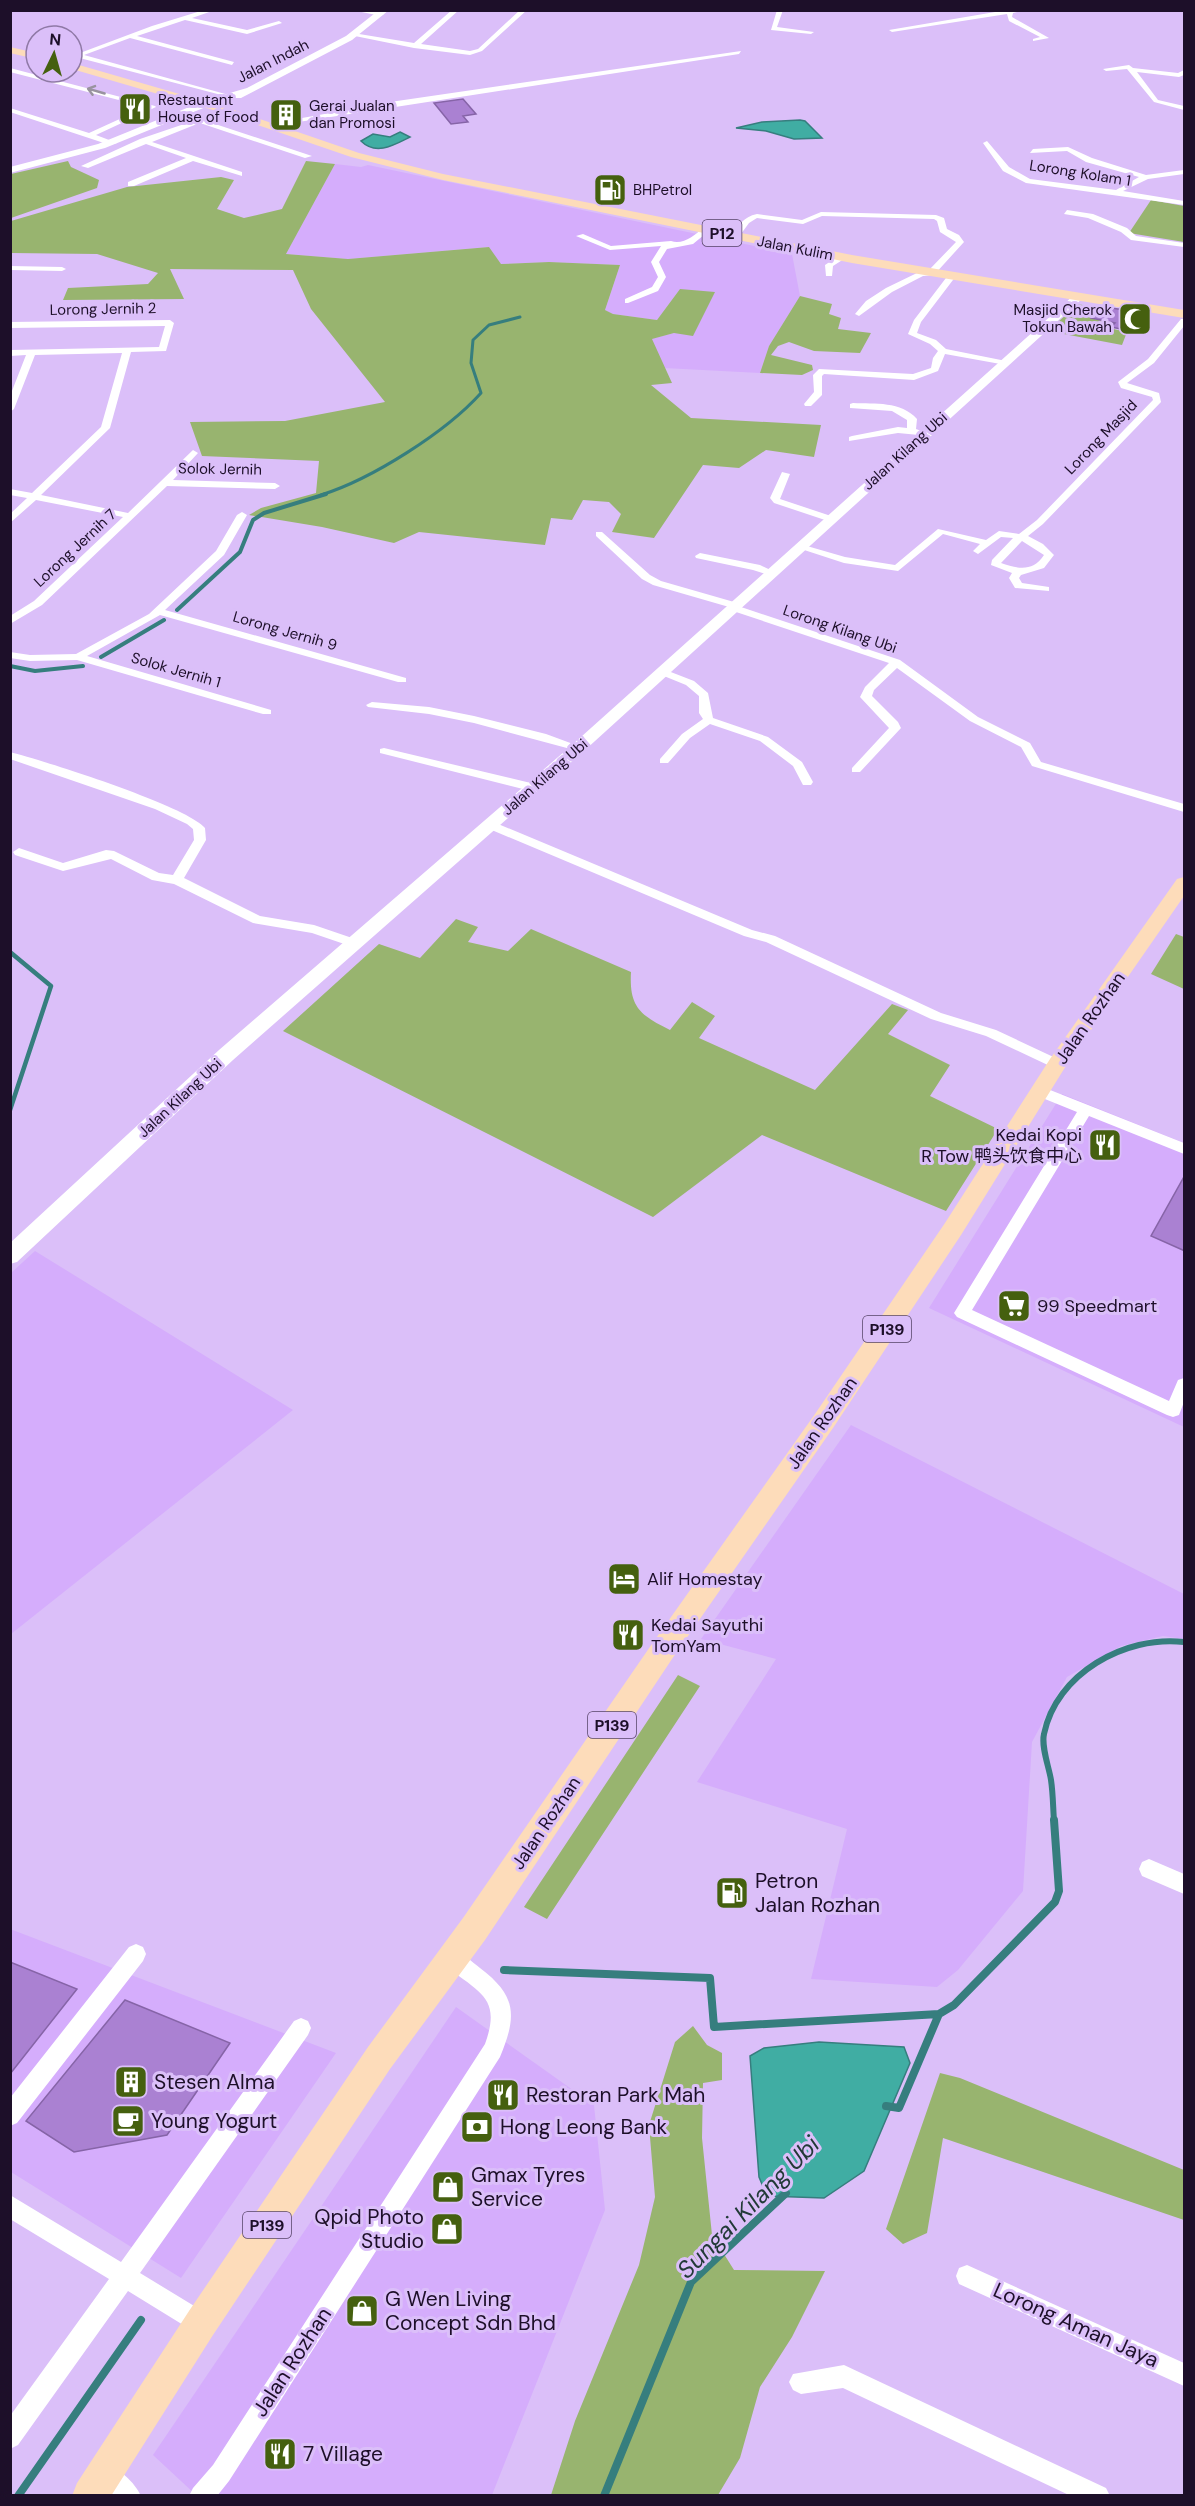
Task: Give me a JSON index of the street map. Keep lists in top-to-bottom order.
{
  "streets": {
    "main road": [
      "P12",
      "Jalan Kulim",
      "Jalan Rozhan",
      "P139"
    ],
    "street": [
      "Jalan Indah",
      "Lorong Kolam 1",
      "Lorong Jernih 2",
      "Lorong Masjid",
      "Jalan Kilang Ubi",
      "Solok Jernih",
      "Lorong Jernih 7",
      "Lorong Kilang Ubi",
      "Lorong Jernih 9",
      "Solok Jernih 1",
      "Lorong Aman Jaya"
    ]
  },
  "crossings": [
    ["Jalan Indah", "Jalan Kulim"],
    ["Jalan Kulim", "Jalan Kilang Ubi"],
    ["Jalan Kilang Ubi", "Lorong Kilang Ubi"],
    ["Solok Jernih", "Lorong Jernih 7"]
  ],
  "water": ["Sungai Kilang Ubi"],
  "places": {
    "restaurant": [
      "Restautant House of Food",
      "Kedai Kopi R Tow 鸭头饮食中心",
      "Kedai Sayuthi TomYam",
      "Restoran Park Mah",
      "7 Village"
    ],
    "building": ["Gerai Jualan dan Promosi", "Stesen Alma"],
    "fuel station": ["BHPetrol", "Petron Jalan Rozhan"],
    "mosque": ["Masjid Cherok Tokun Bawah"],
    "supermarket": ["99 Speedmart"],
    "hotel": ["Alif Homestay"],
    "cafe": ["Young Yogurt"],
    "bank": ["Hong Leong Bank"],
    "shop": ["Gmax Tyres Service", "Qpid Photo Studio", "G Wen Living Concept Sdn Bhd"]
  },
  "north": "top"
}
